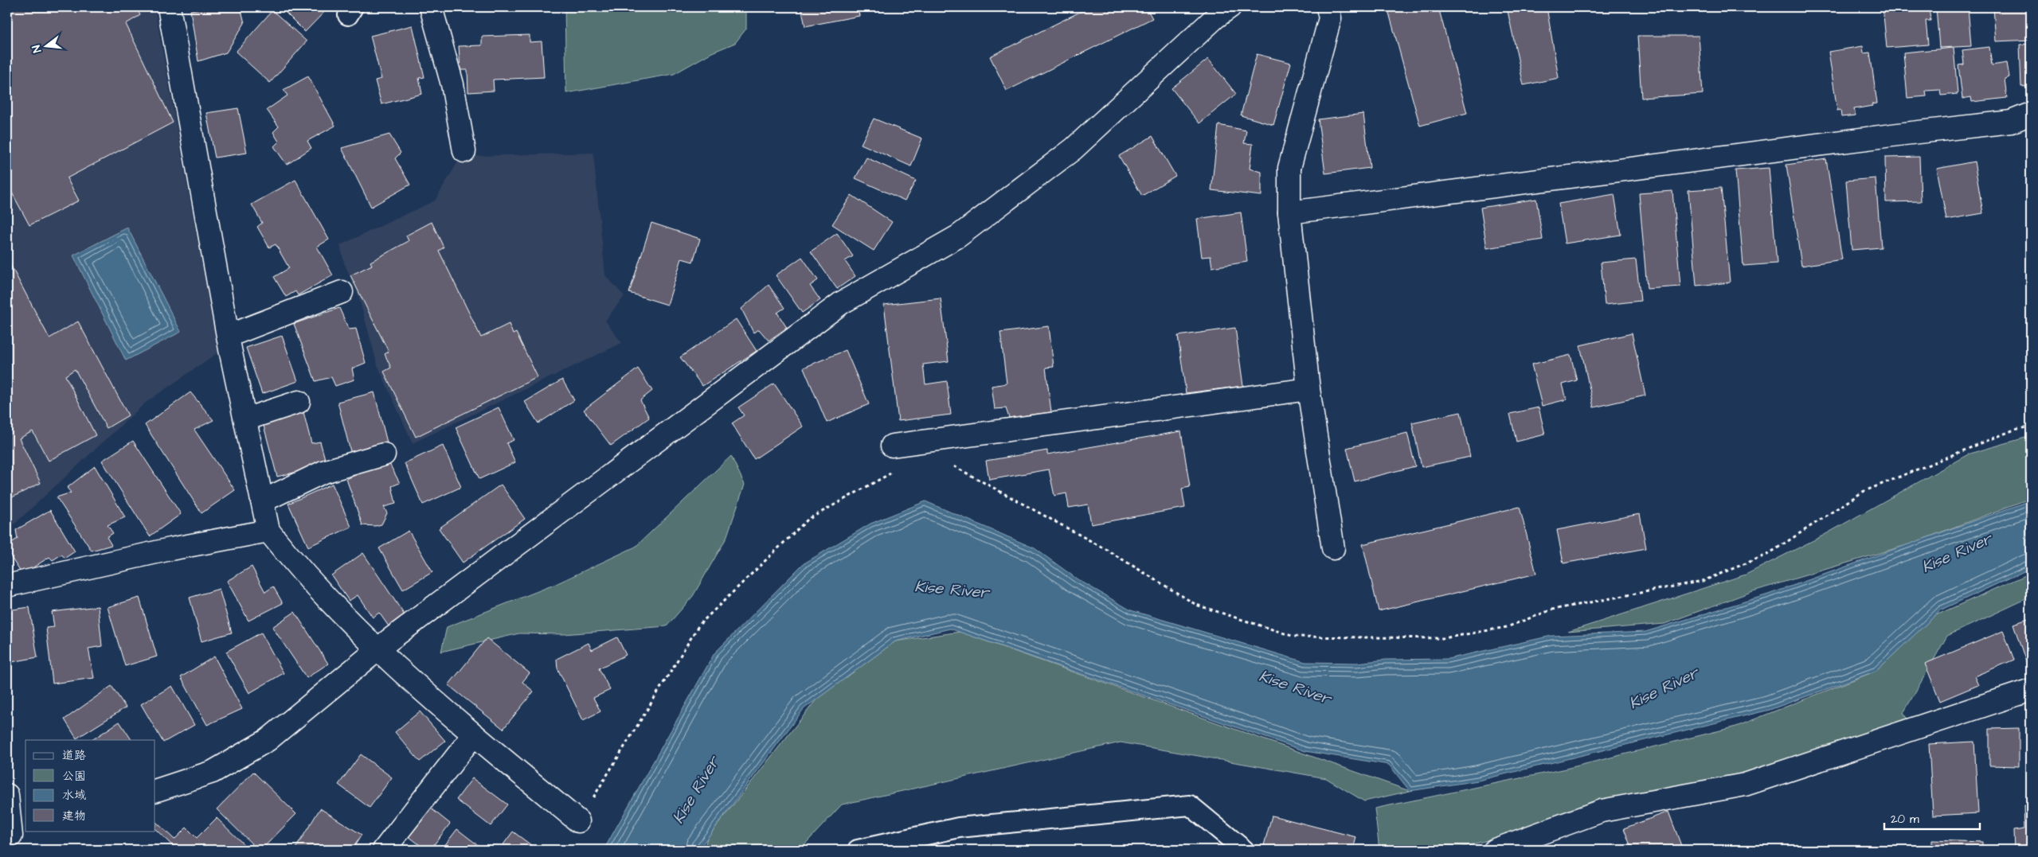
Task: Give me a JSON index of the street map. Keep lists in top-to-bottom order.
{
  "water": ["Kise River"],
  "legend": [
    "道路",
    "公園",
    "水域",
    "建物"
  ],
  "scale_bar": "20 m",
  "north": "left"
}
